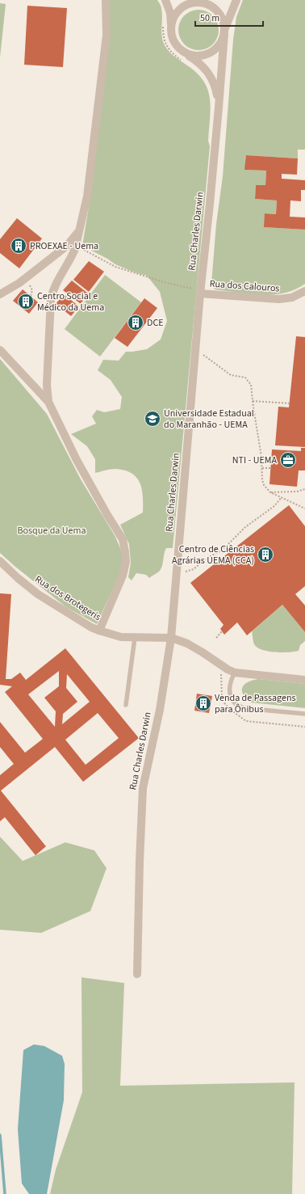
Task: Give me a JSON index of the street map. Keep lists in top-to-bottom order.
{
  "streets": {
    "street": ["Rua Charles Darwin", "Rua dos Calouros", "Rua dos Brotegeris"]
  },
  "crossings": [
    ["Rua Charles Darwin", "Rua dos Calouros"],
    ["Rua Charles Darwin", "Rua dos Brotegeris"]
  ],
  "parks": ["Bosque da Uema"],
  "places": {
    "building": [
      "PROEXAE - Uema",
      "Centro Social e Médico da Uema",
      "DCE",
      "Centro de Ciências Agrárias UEMA (CCA)",
      "Venda de Passagens para Ônibus"
    ],
    "school or university": ["Universidade Estadual do Maranhão - UEMA"],
    "office": ["NTI - UEMA"]
  },
  "scale_bar": "50 m"
}
